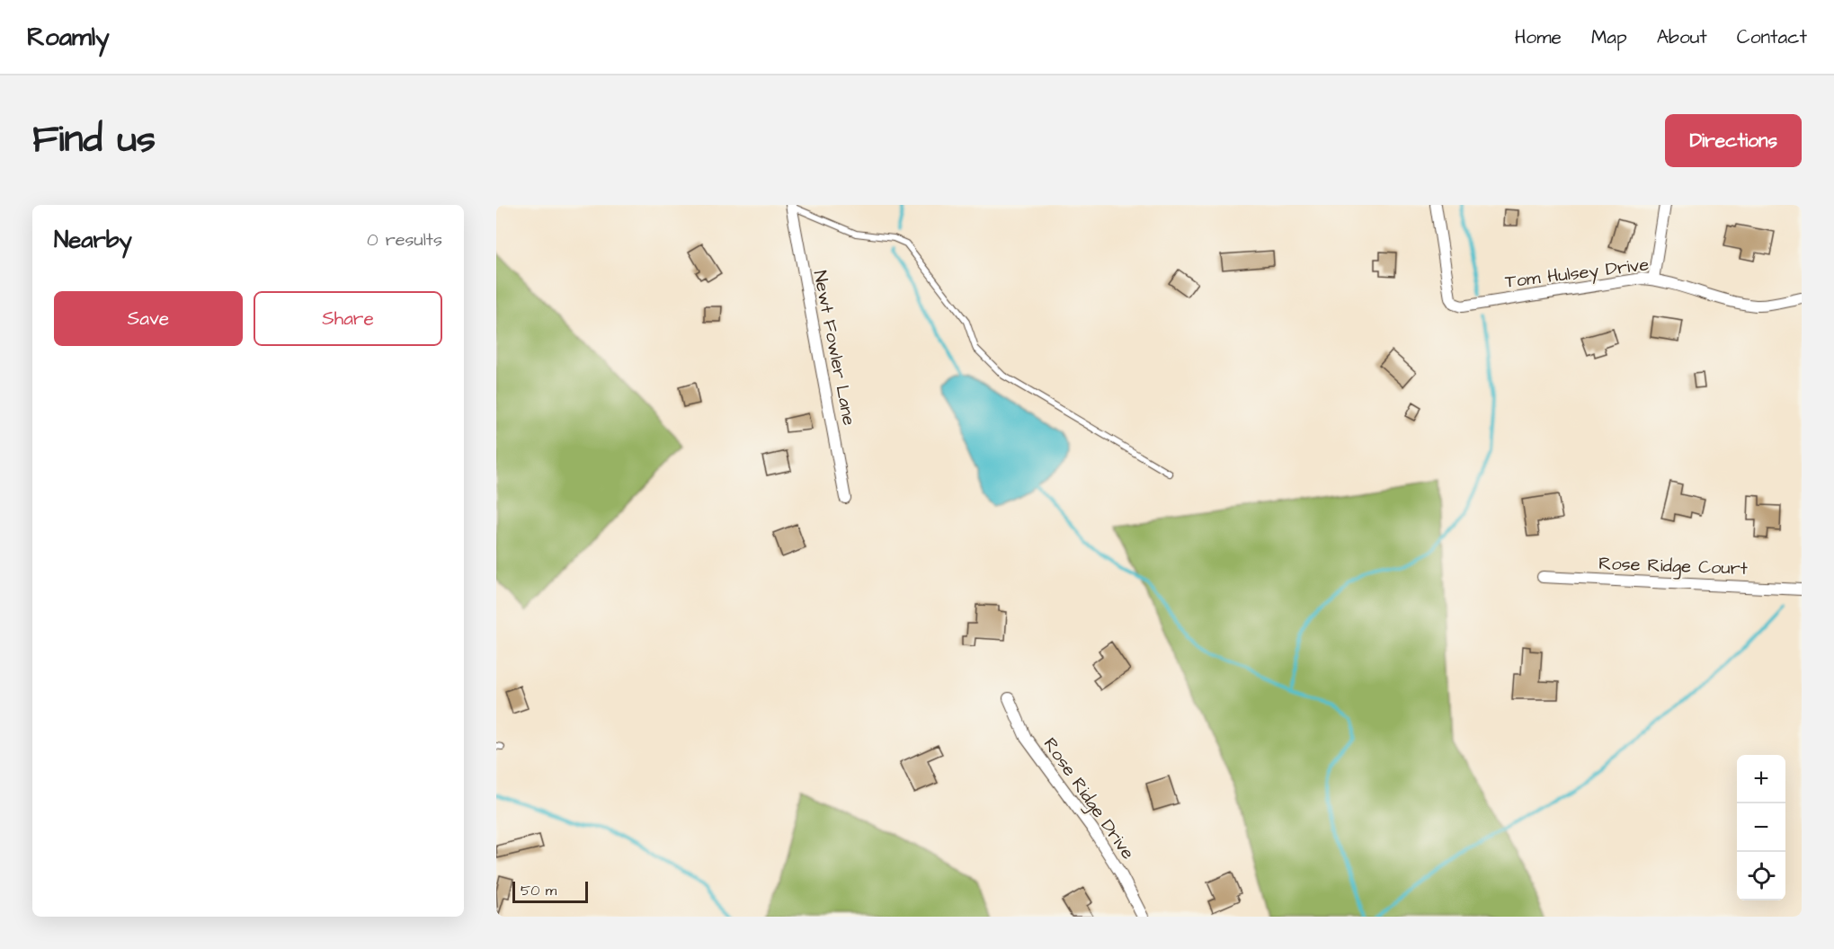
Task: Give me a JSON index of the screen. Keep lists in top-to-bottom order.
{
  "streets": {
    "street": [
      "Tom Hulsey Drive",
      "Newt Fowler Lane",
      "Rose Ridge Court",
      "Rose Ridge Drive"
    ]
  },
  "scale_bar": "50 m",
  "page": {
    "header": "Roamly",
    "nav": [
      "Home",
      "Map",
      "About",
      "Contact"
    ],
    "title": "Find us",
    "buttons": [
      "Directions",
      ["Save", "Share"]
    ],
    "heading": ["Nearby", "0 results"],
    "map_buttons": ["+", "−"],
    "scale": "50 m"
  }
}
